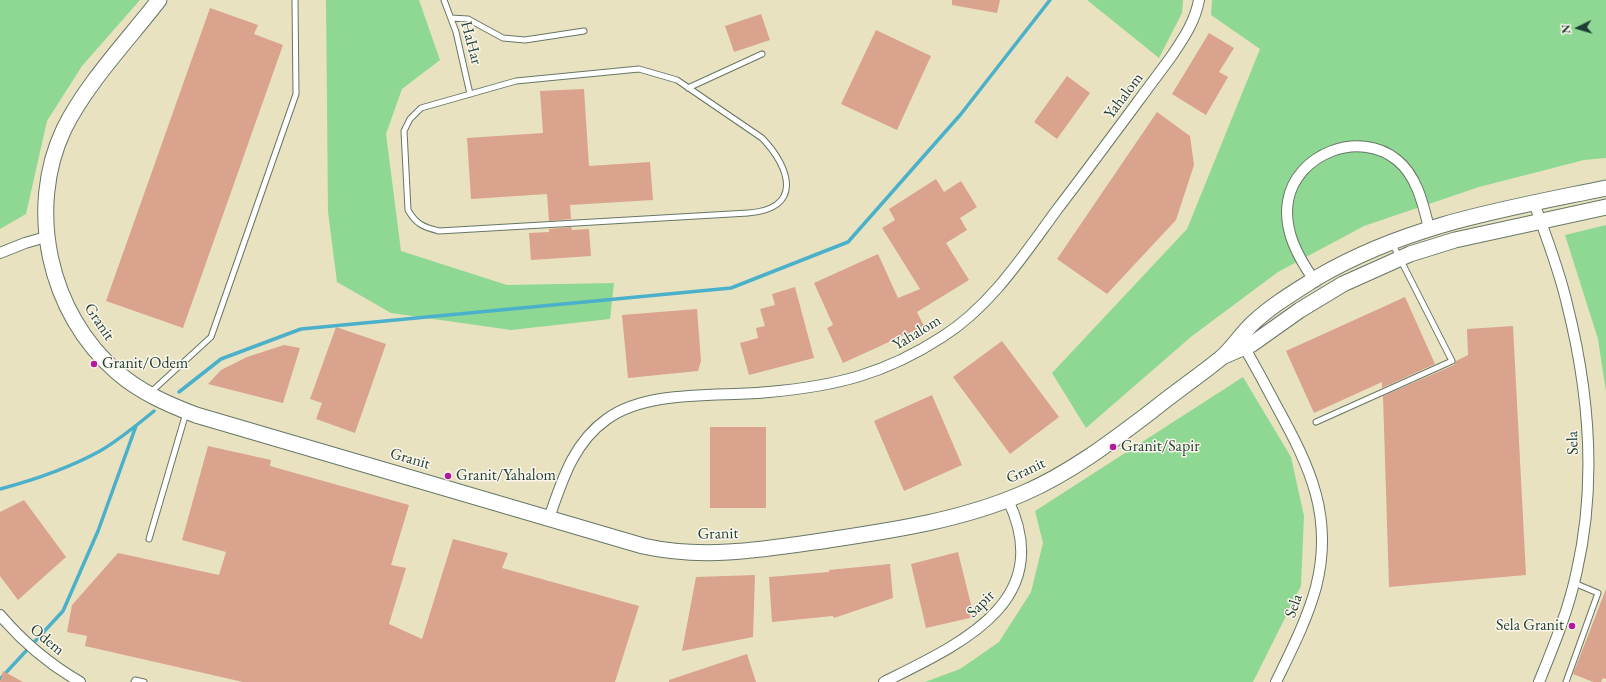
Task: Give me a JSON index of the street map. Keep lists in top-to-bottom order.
{
  "streets": {
    "street": [
      "Yahalom",
      "Granit",
      "Sela",
      "Sapir",
      "Odem"
    ],
    "lane": ["HaHar"]
  },
  "crossings": [
    ["Yahalom", "Granit"],
    ["Granit", "Sela"],
    ["Granit", "Sapir"]
  ],
  "places": [
    "Granit/Odem",
    "Granit/Sapir",
    "Granit/Yahalom",
    "Sela Granit"
  ],
  "north": "left"
}
